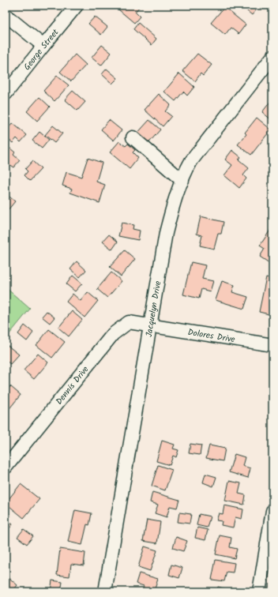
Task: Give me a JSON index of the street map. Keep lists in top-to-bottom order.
{
  "streets": {
    "street": [
      "George Street",
      "Jacquelyn Drive",
      "Dolores Drive",
      "Dennis Drive"
    ]
  },
  "crossings": [
    ["Jacquelyn Drive", "Dolores Drive"],
    ["Jacquelyn Drive", "Dennis Drive"],
    ["Dolores Drive", "Dennis Drive"]
  ]
}
